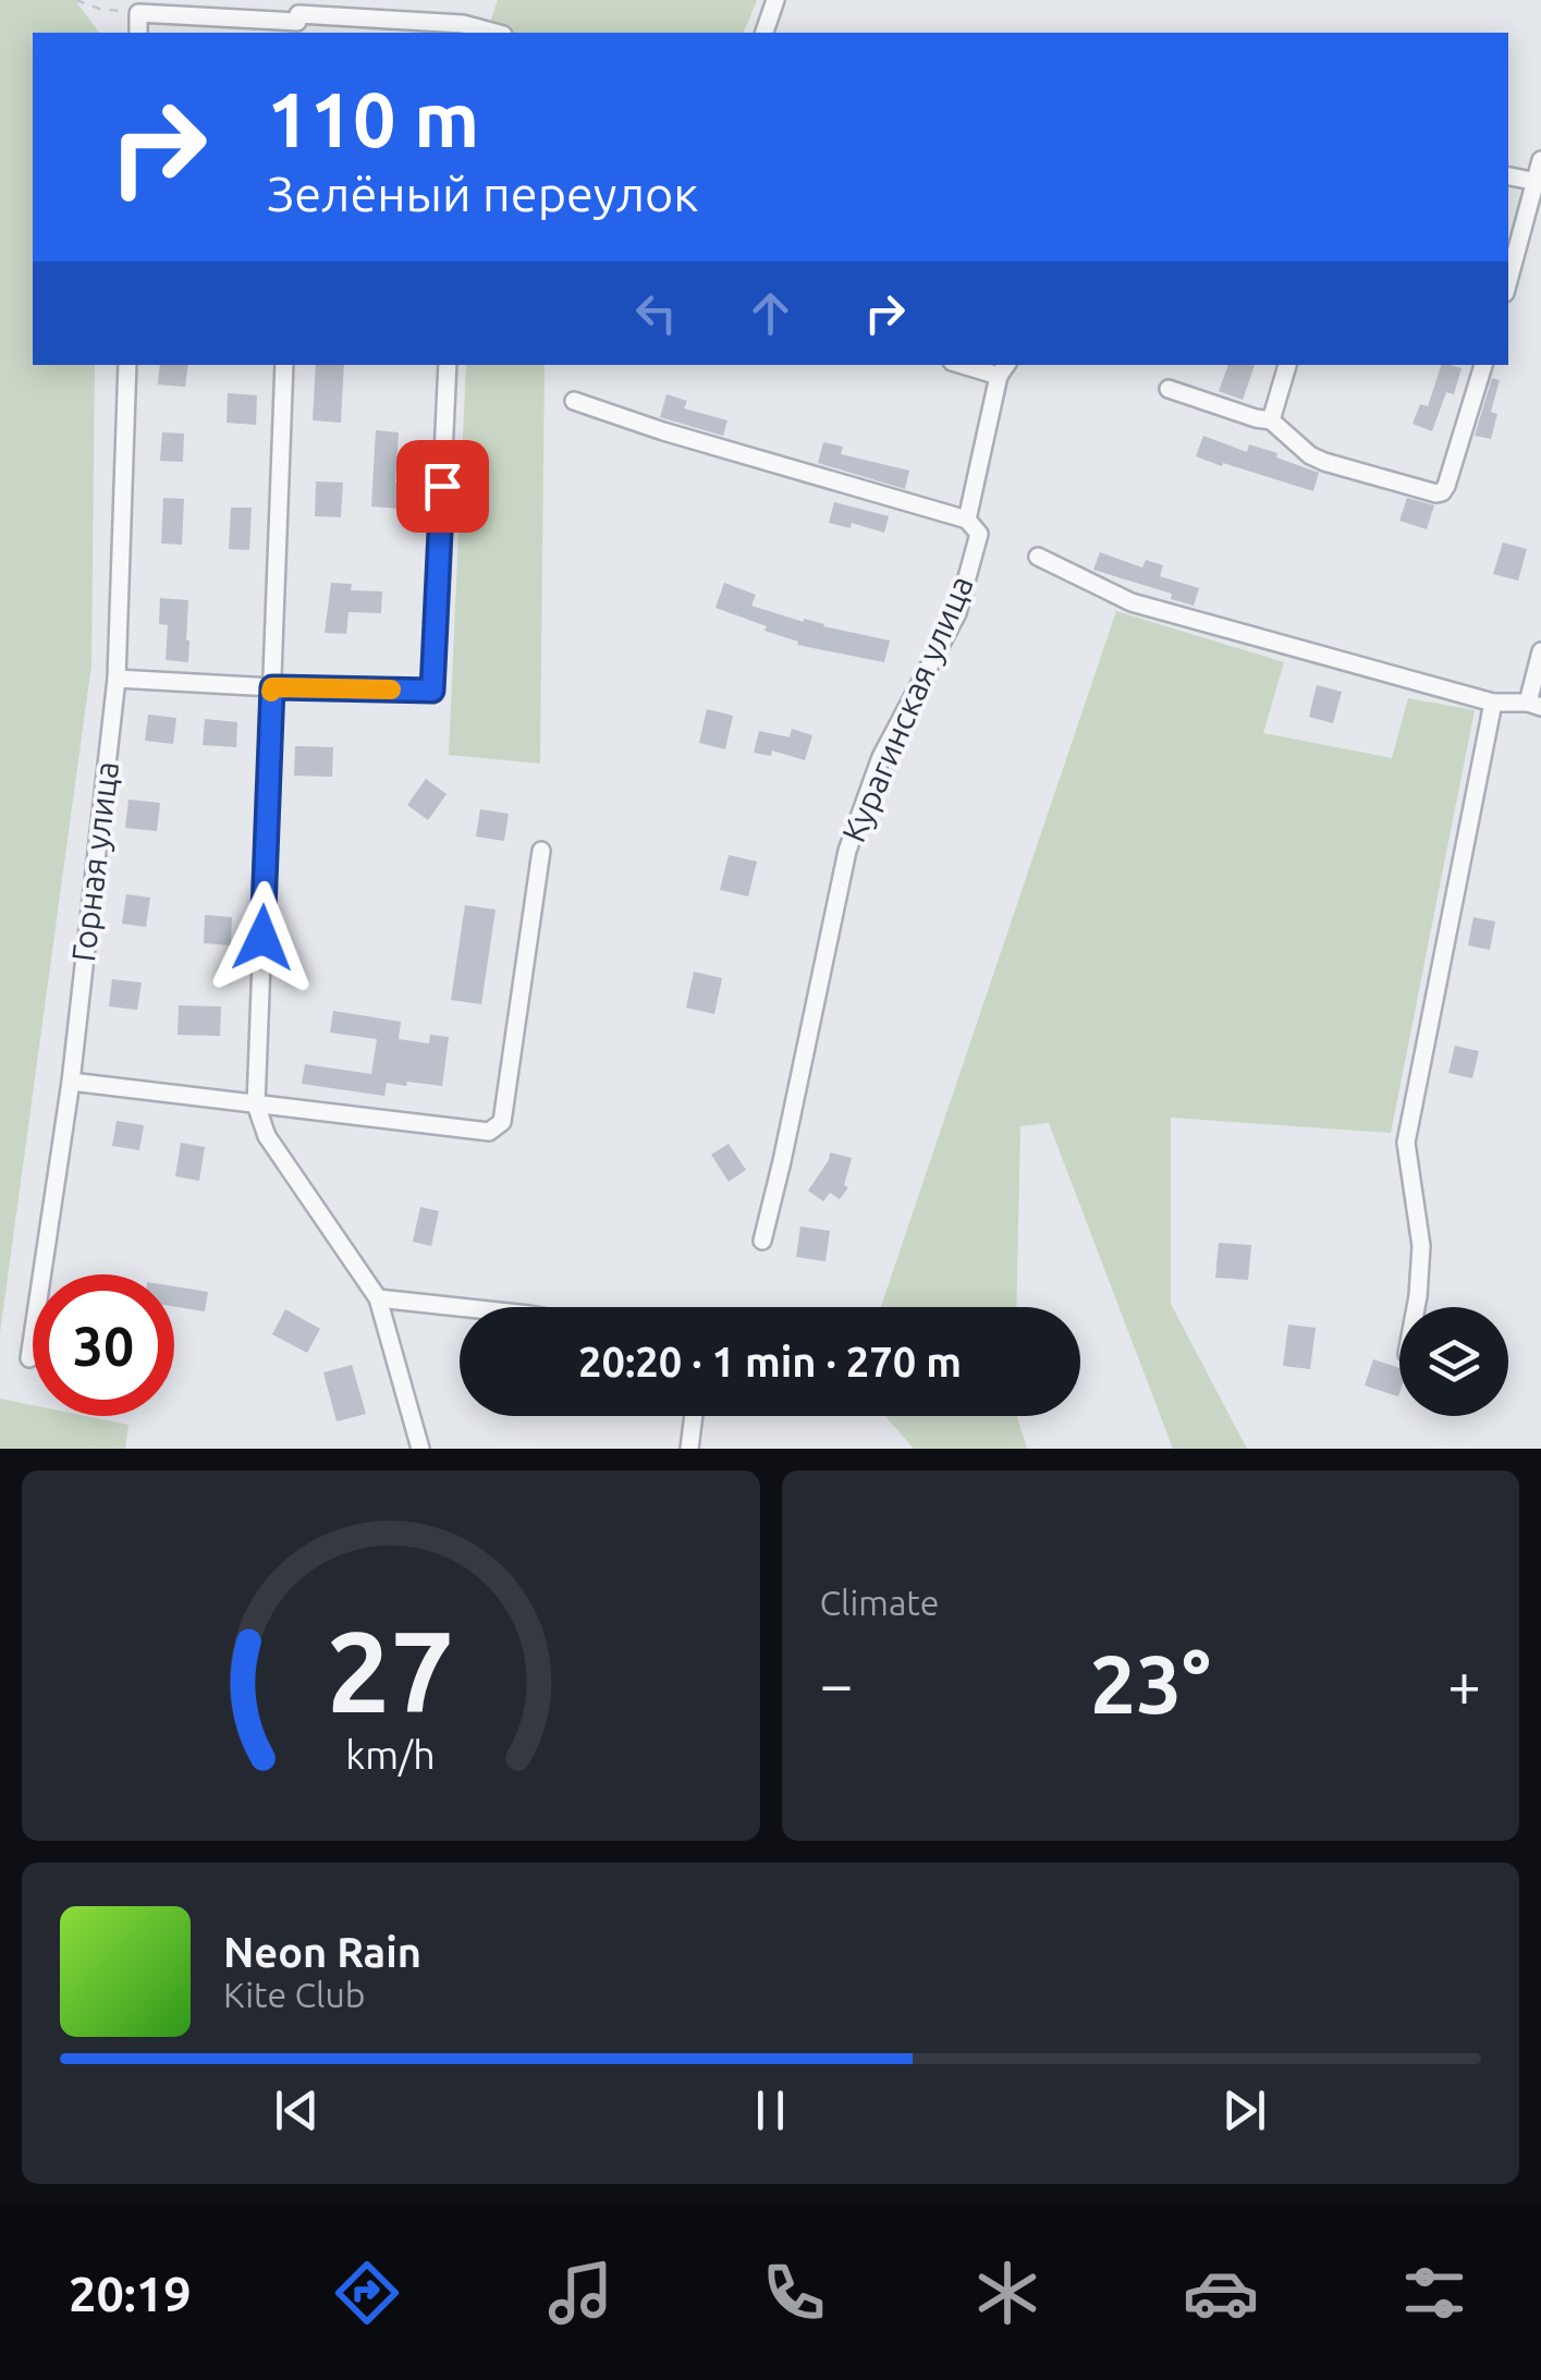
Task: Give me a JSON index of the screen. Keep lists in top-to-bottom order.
{
  "streets": {
    "street": ["Курагинская улица", "Горная улица"]
  },
  "page": {
    "turn": ["110 m", "Зелёный переулок"],
    "limit": "30",
    "trip": "20:20 · 1 min · 270 m",
    "tile": "Climate",
    "heat": ["−", "23°", "+"],
    "song": ["Neon Rain", "Kite Club"],
    "tabs": "20:19",
    "gauge": ["27", "km/h"]
  }
}
